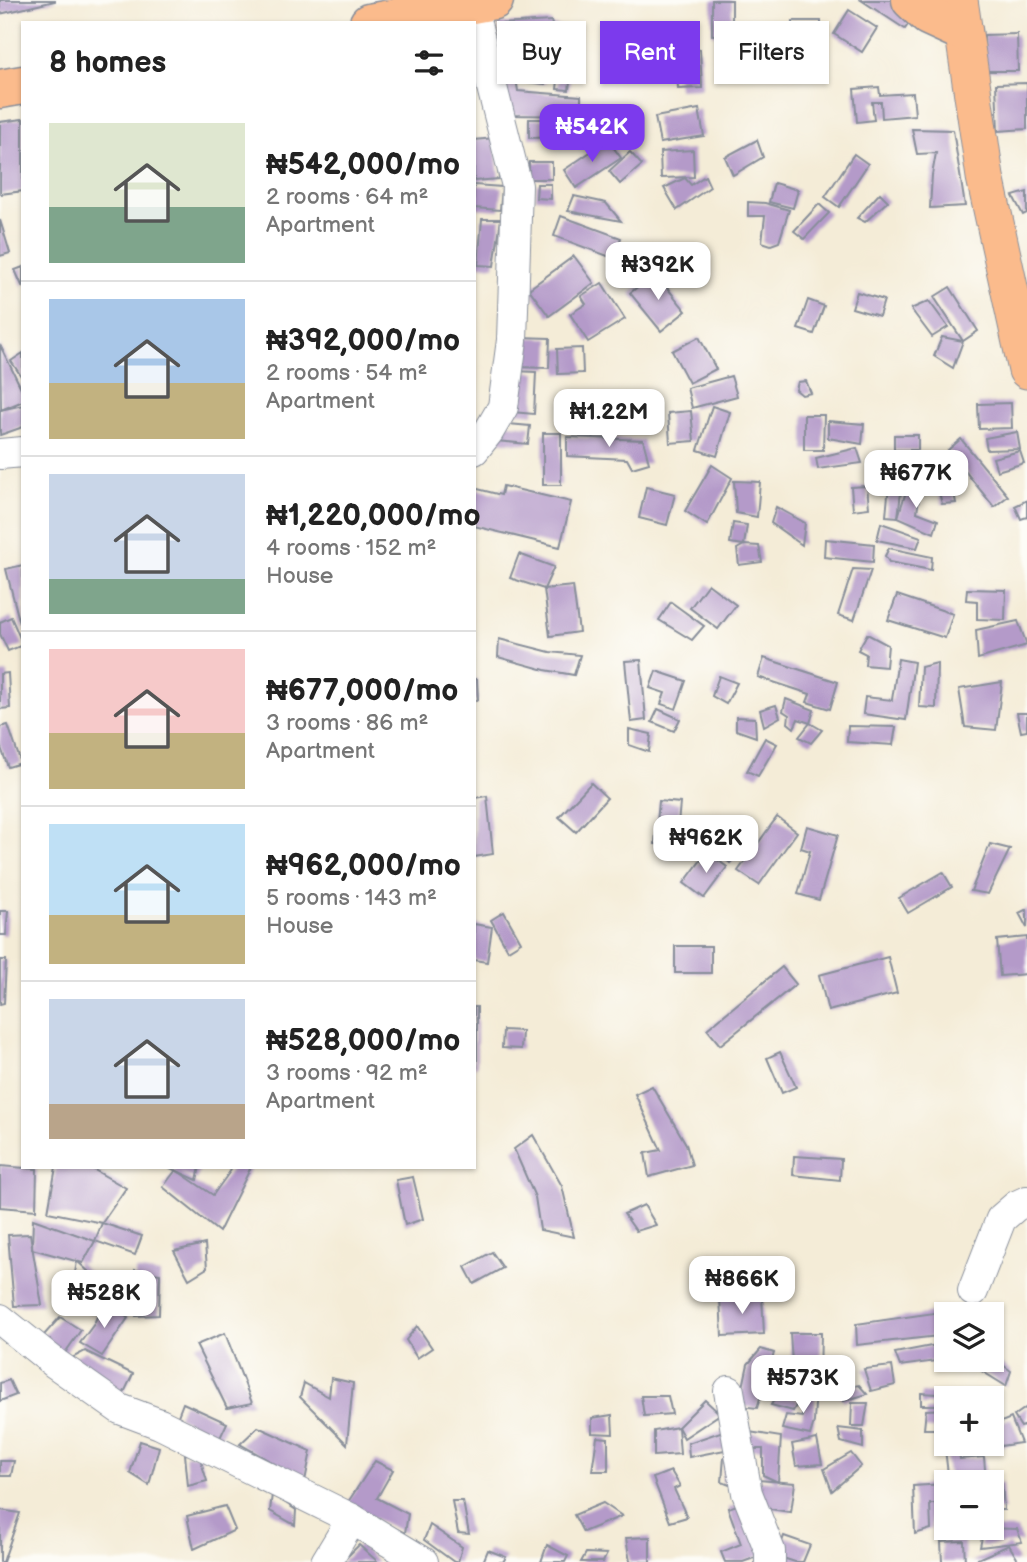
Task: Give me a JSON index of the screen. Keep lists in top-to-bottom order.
{
  "page": {
    "chip": ["Buy", "Rent", "Filters"],
    "heading": "8 homes",
    "price": [
      "₦542K",
      "₦392K",
      "₦1.22M",
      "₦677K",
      "₦962K",
      "₦866K",
      "₦528K",
      "₦573K"
    ],
    "list": [
      {
        "name": "₦542,000/mo",
        "note": "2 rooms · 64 m² · Apartment"
      },
      {
        "name": "₦392,000/mo",
        "note": "2 rooms · 54 m² · Apartment"
      },
      {
        "name": "₦1,220,000/mo",
        "note": "4 rooms · 152 m² · House"
      },
      {
        "name": "₦677,000/mo",
        "note": "3 rooms · 86 m² · Apartment"
      },
      {
        "name": "₦962,000/mo",
        "note": "5 rooms · 143 m² · House"
      },
      {
        "name": "₦528,000/mo",
        "note": "3 rooms · 92 m² · Apartment"
      }
    ],
    "map_buttons": ["+", "−"]
  }
}
